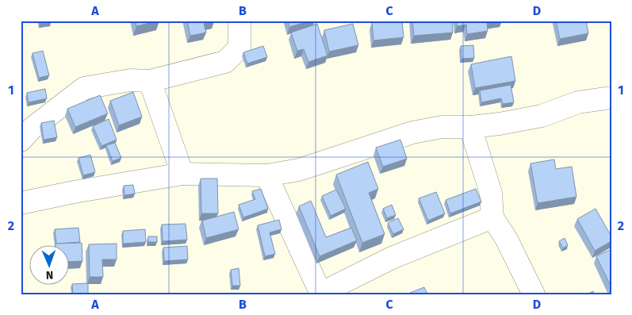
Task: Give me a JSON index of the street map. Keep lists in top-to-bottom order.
{
  "north": "bottom",
  "grid": {
    "columns": [
      "A",
      "B",
      "C",
      "D"
    ],
    "rows": ["1", "2"]
  }
}
